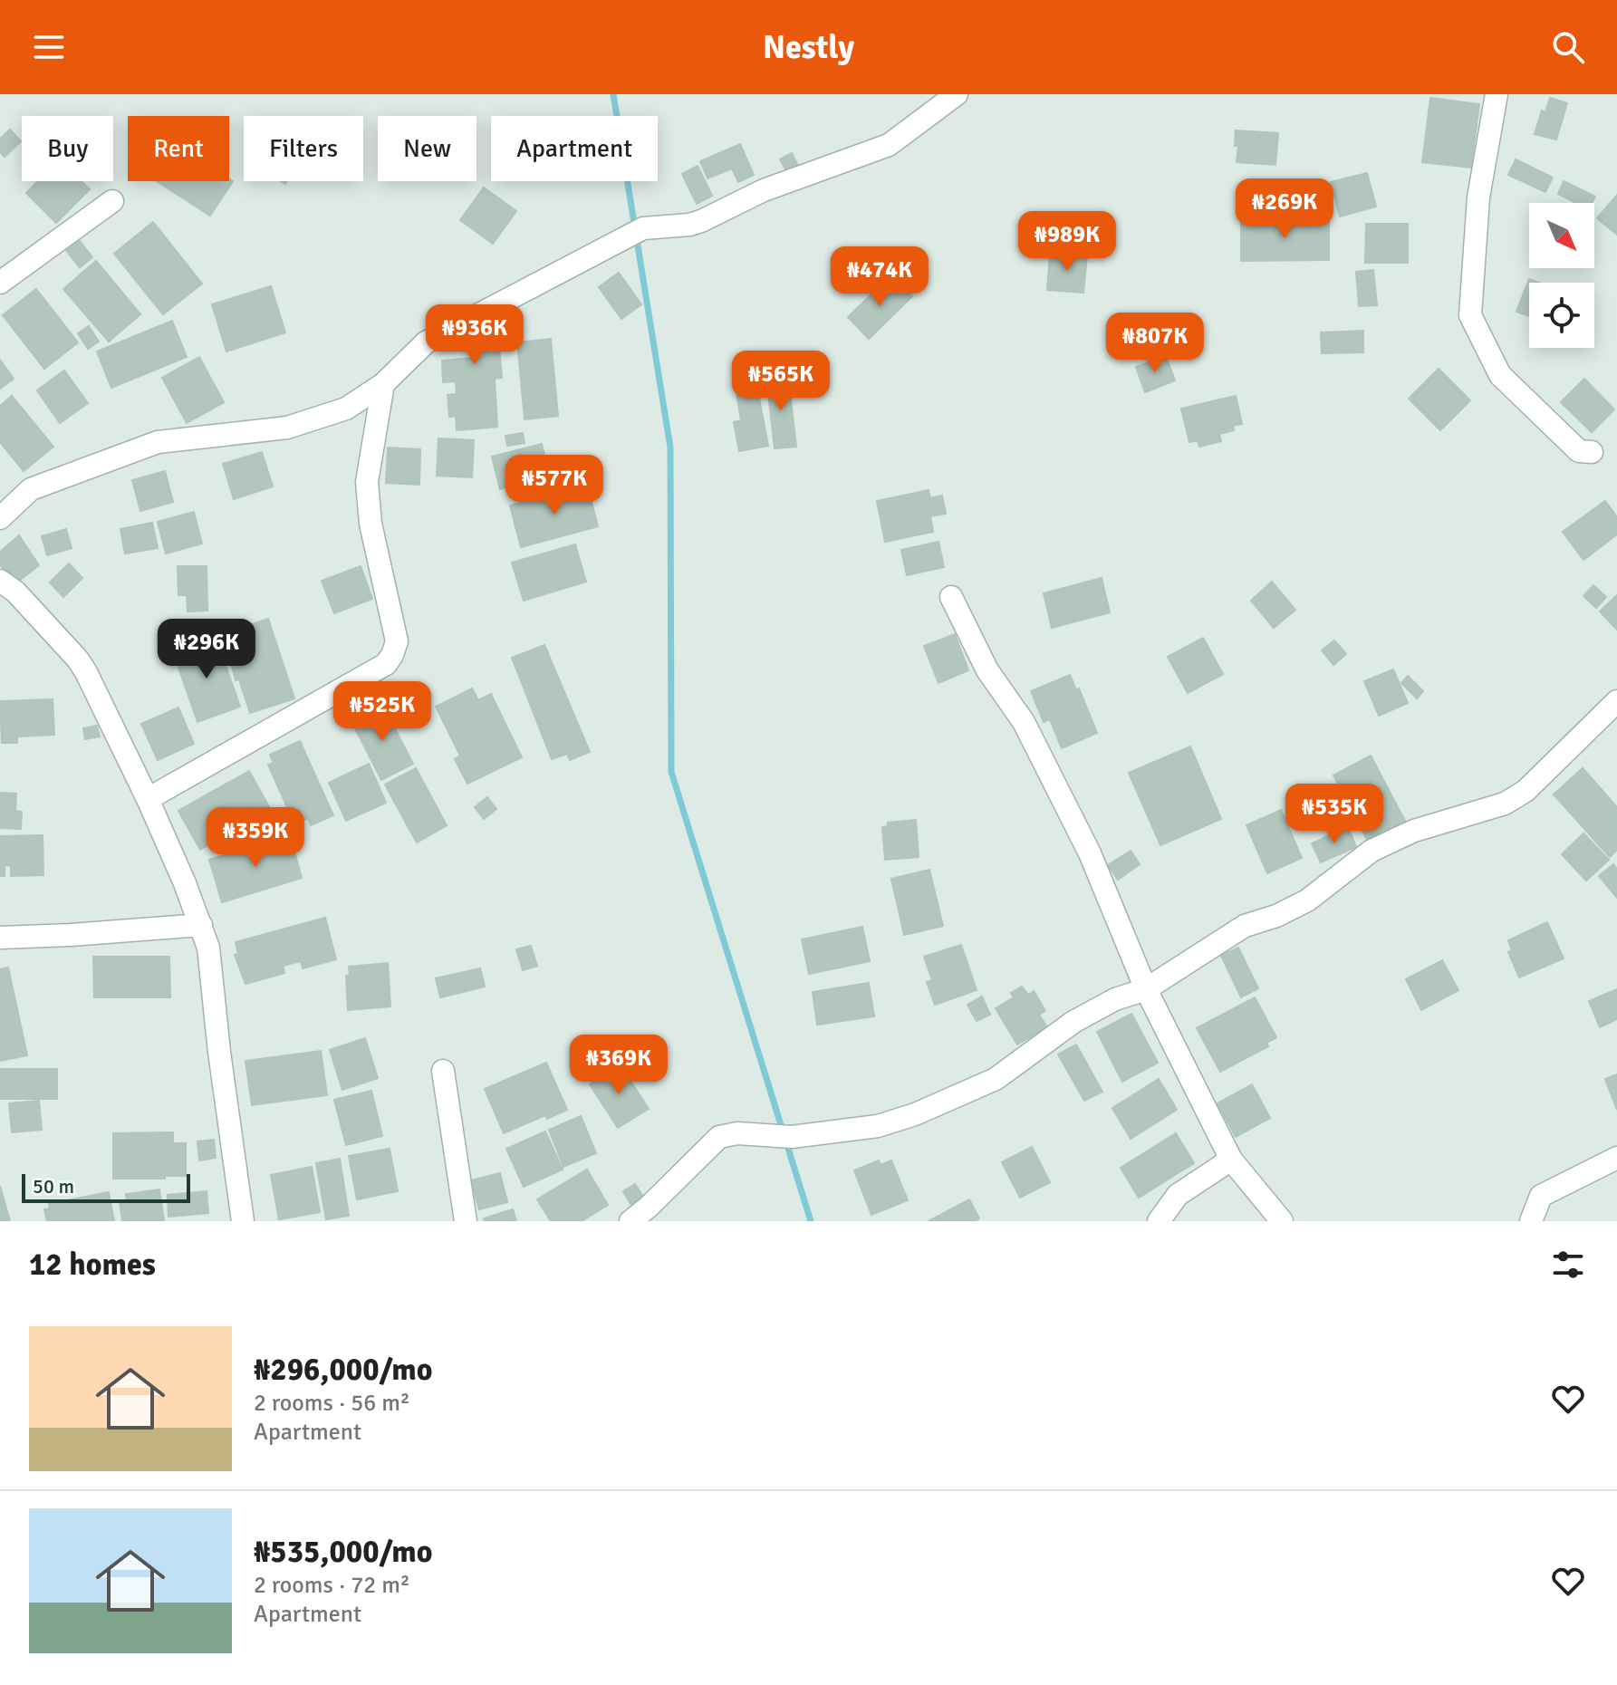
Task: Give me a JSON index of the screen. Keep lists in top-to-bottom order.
{
  "scale_bar": "50 m",
  "north": "bottom right",
  "page": {
    "header": "Nestly",
    "chip": [
      "Buy",
      "Rent",
      "Filters",
      "New",
      "Apartment"
    ],
    "price": [
      "₦269K",
      "₦989K",
      "₦474K",
      "₦936K",
      "₦807K",
      "₦565K",
      "₦577K",
      "₦296K",
      "₦525K",
      "₦535K",
      "₦359K",
      "₦369K"
    ],
    "scale": "50 m",
    "heading": "12 homes",
    "list": [
      {
        "name": "₦296,000/mo",
        "note": "2 rooms · 56 m² · Apartment"
      },
      {
        "name": "₦535,000/mo",
        "note": "2 rooms · 72 m² · Apartment"
      }
    ]
  }
}
